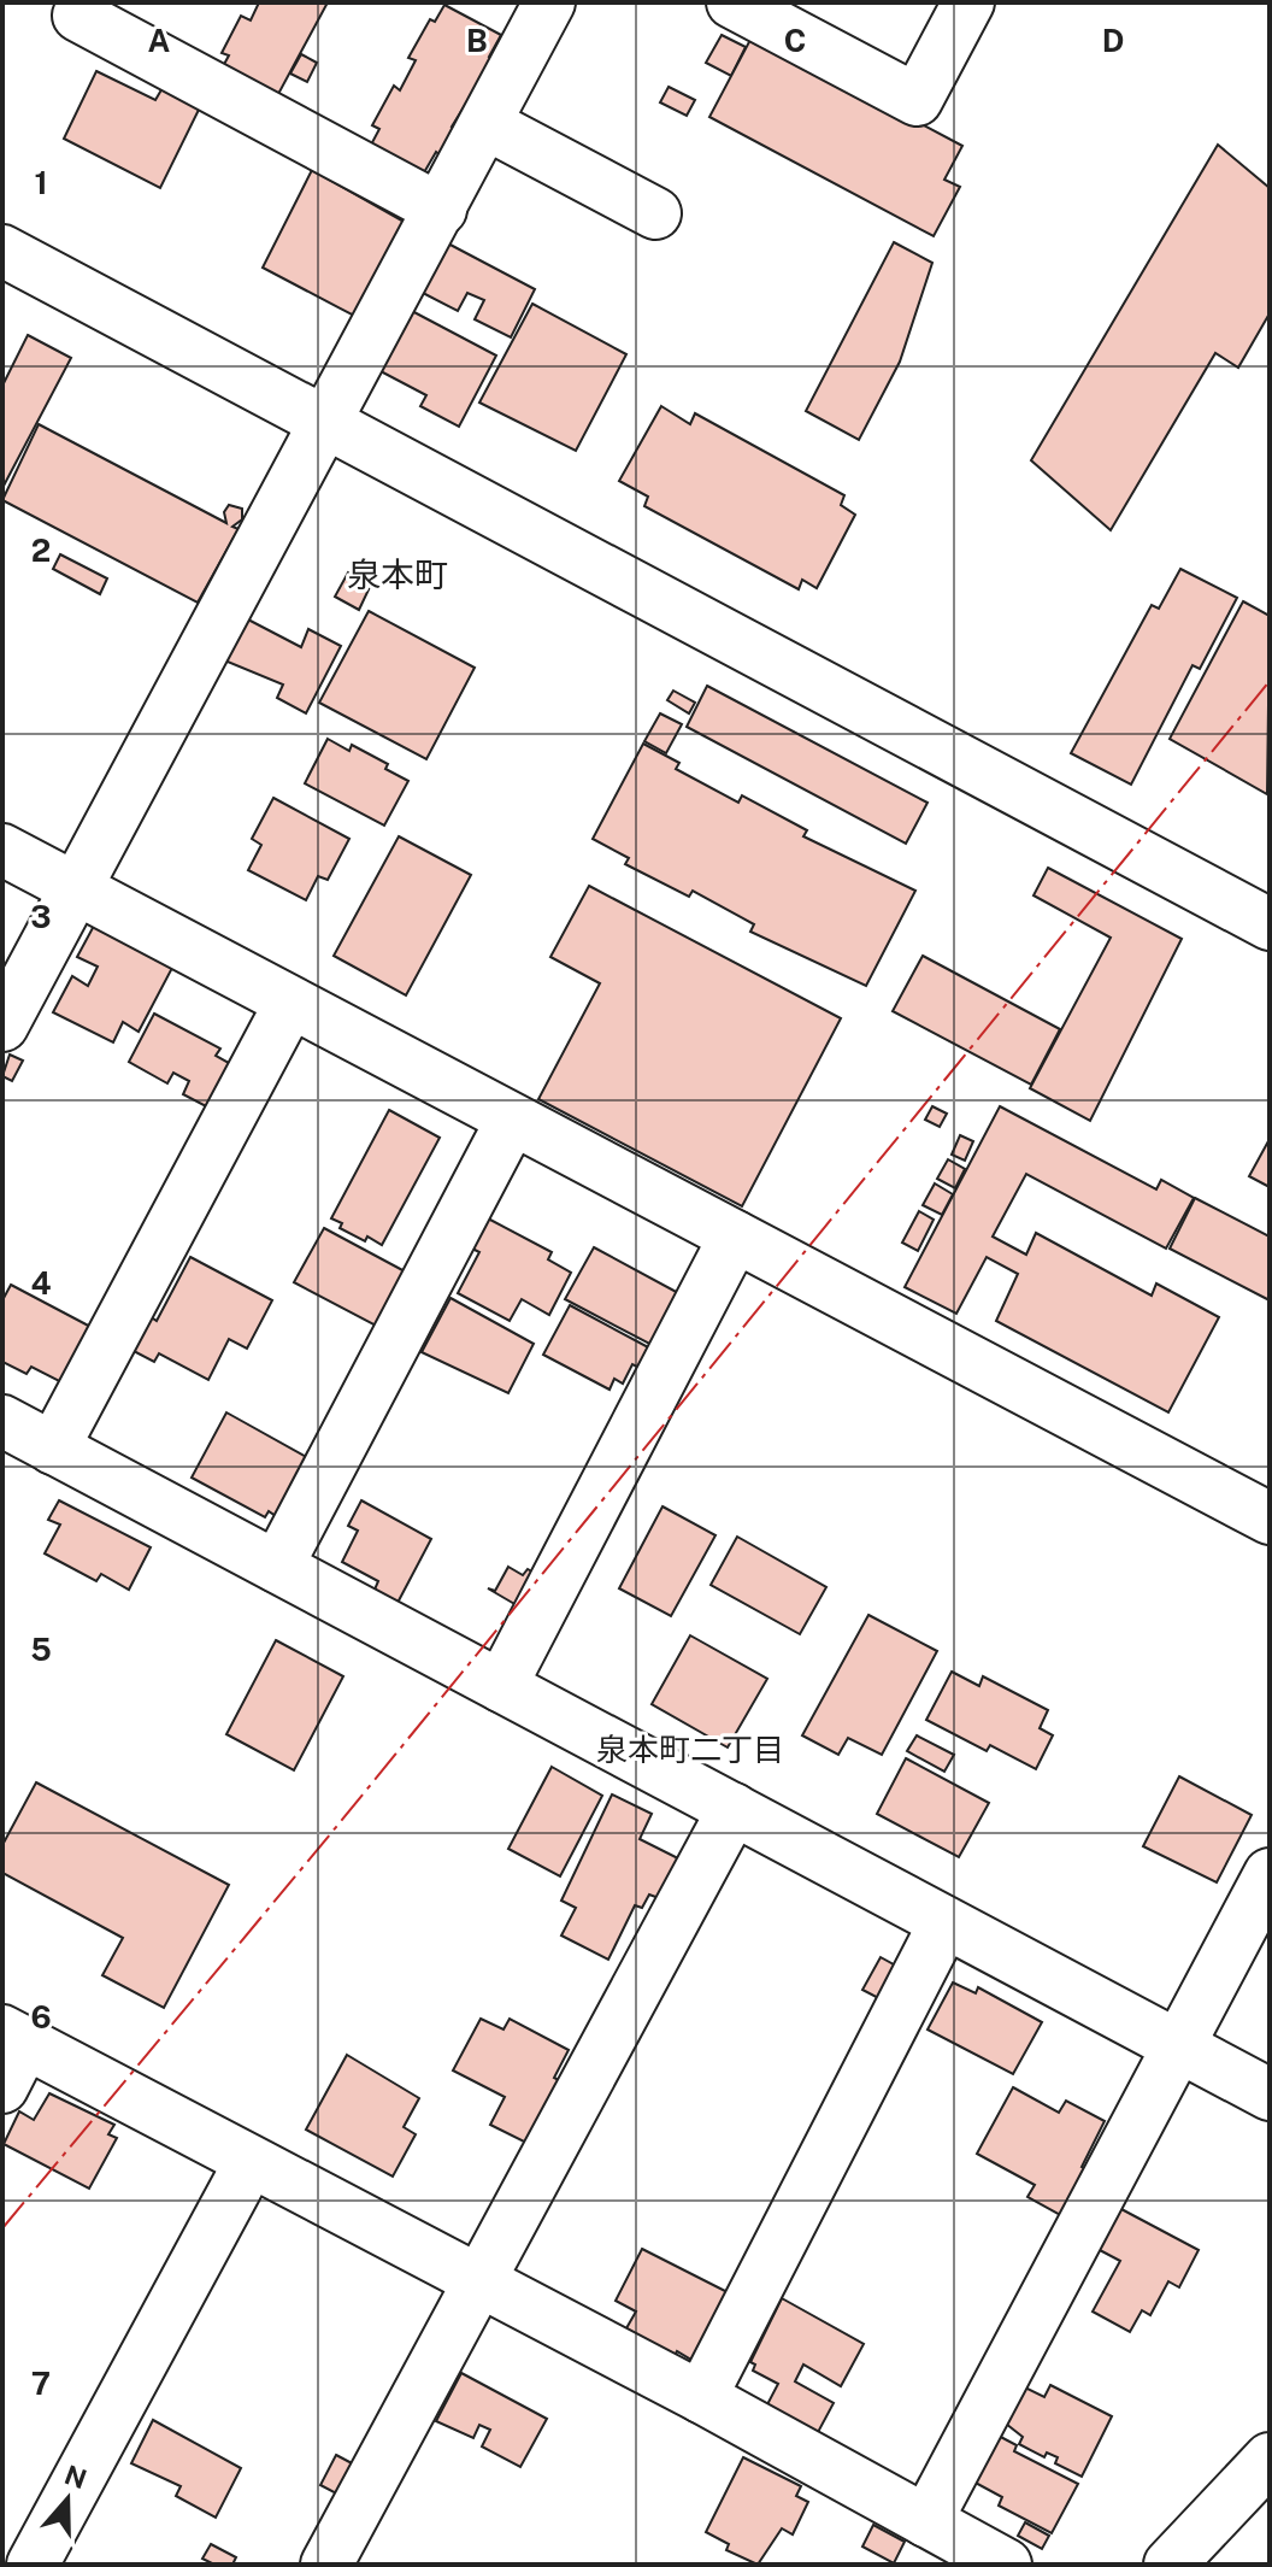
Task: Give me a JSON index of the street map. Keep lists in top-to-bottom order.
{
  "districts": ["泉本町", "泉本町二丁目"],
  "north": "top",
  "grid": {
    "columns": [
      "A",
      "B",
      "C",
      "D"
    ],
    "rows": [
      "1",
      "2",
      "3",
      "4",
      "5",
      "6",
      "7"
    ]
  }
}
